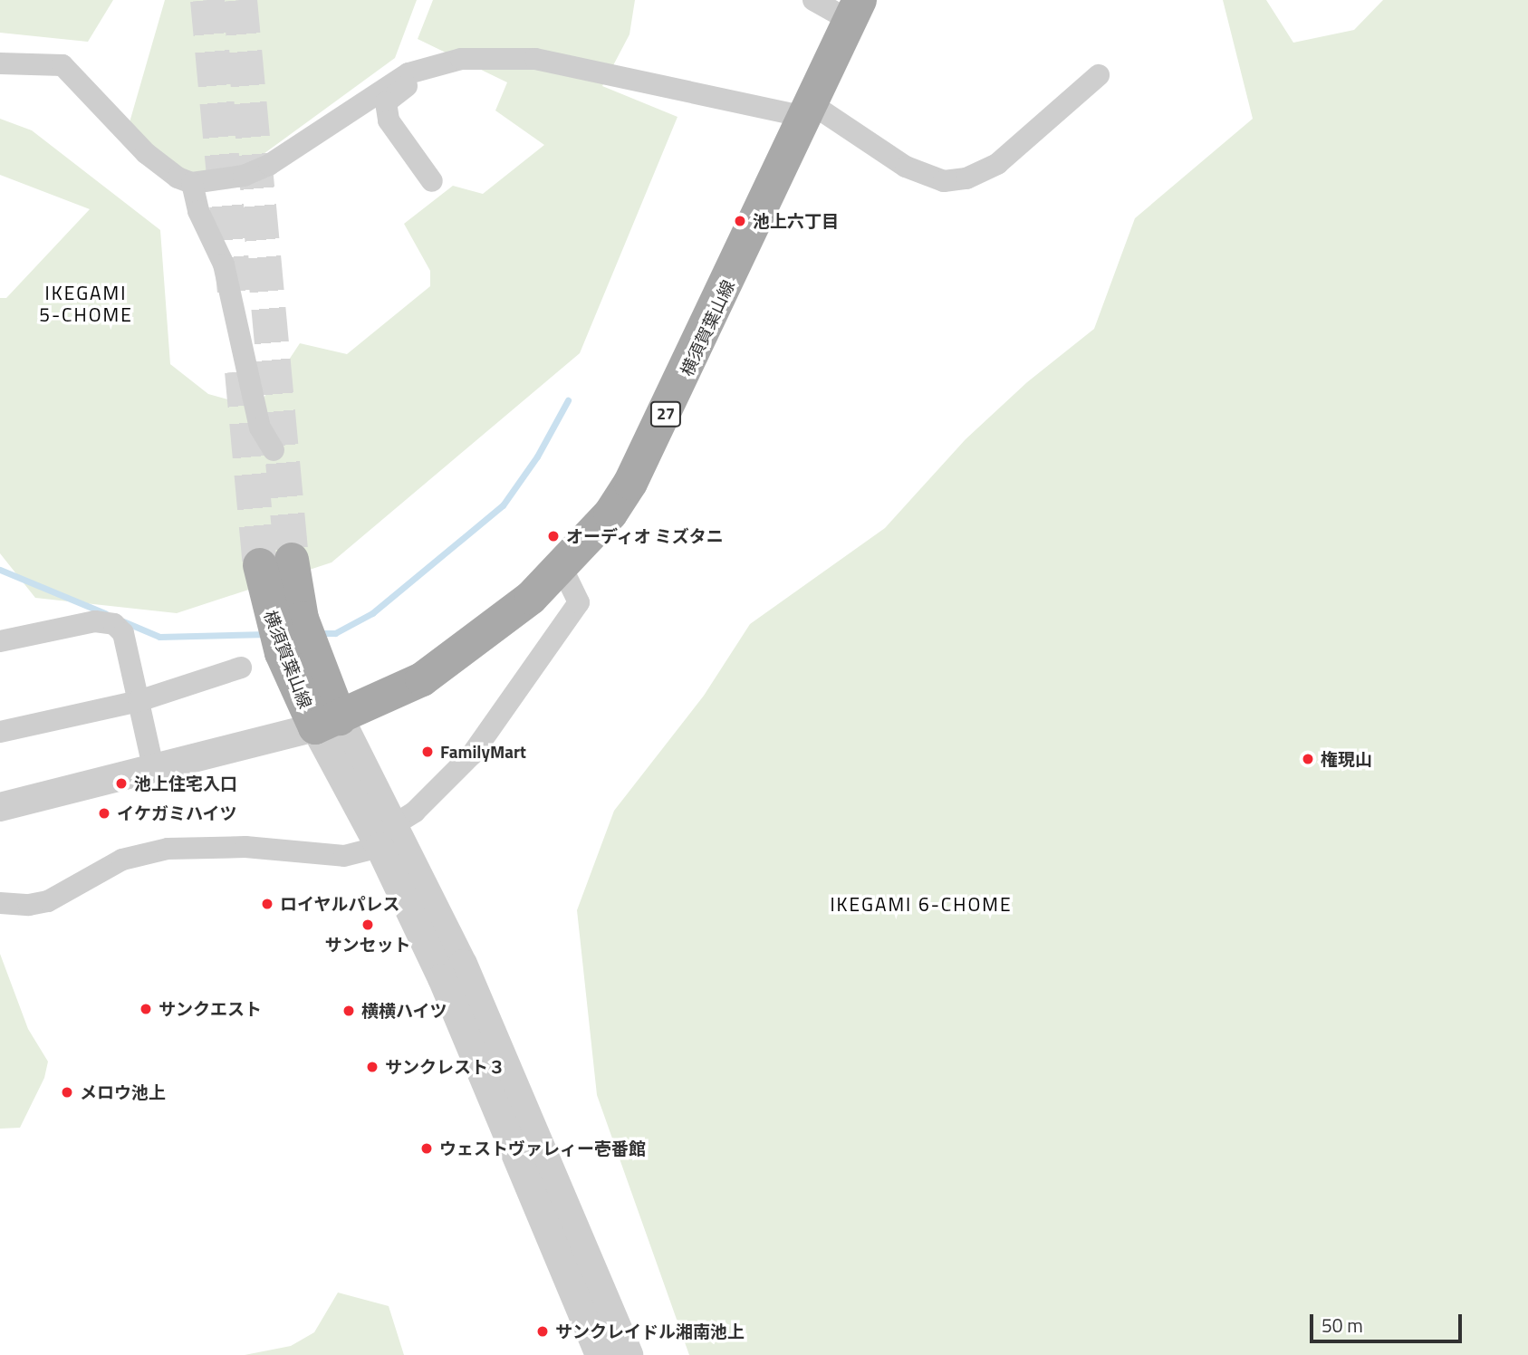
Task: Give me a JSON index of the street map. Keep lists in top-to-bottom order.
{
  "streets": {
    "main road": ["横須賀葉山線", "27"]
  },
  "districts": ["IKEGAMI 5-CHOME", "IKEGAMI 6-CHOME"],
  "places": [
    "池上六丁目",
    "オーディオ ミズタニ",
    "FamilyMart",
    "権現山",
    "池上住宅入口",
    "イケガミハイツ",
    "ロイヤルパレス",
    "サンセット",
    "サンクエスト",
    "横横ハイツ",
    "サンクレスト３",
    "メロウ池上",
    "ウェストヴァレィー壱番館",
    "サンクレイドル湘南池上"
  ],
  "scale_bar": "50 m"
}
